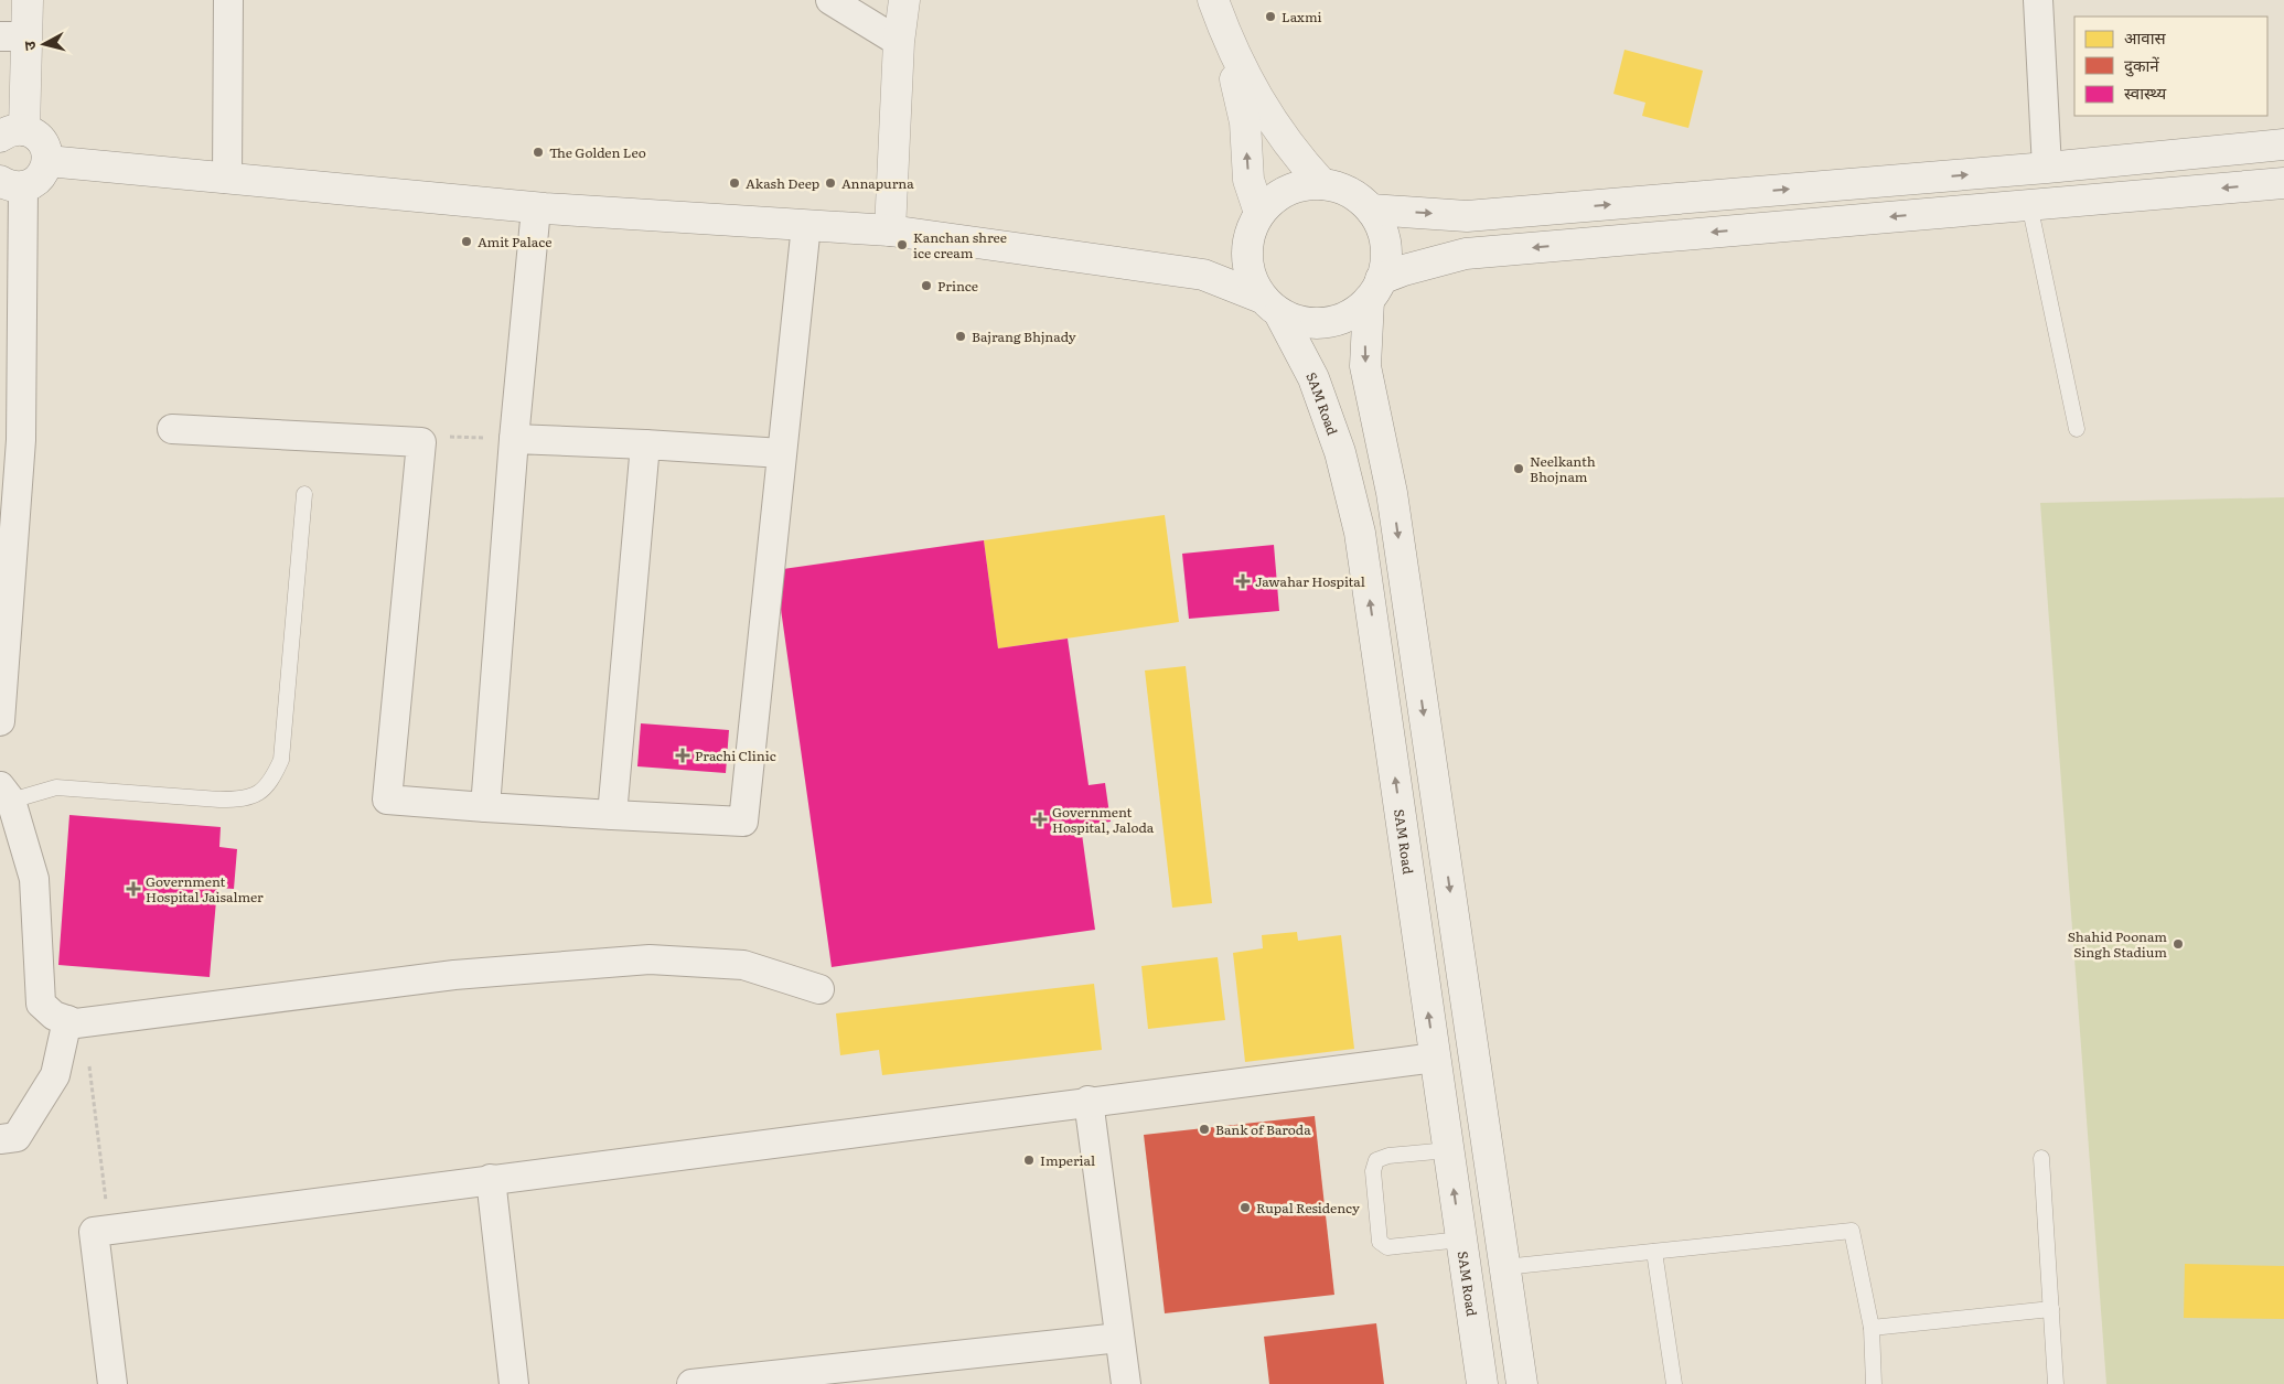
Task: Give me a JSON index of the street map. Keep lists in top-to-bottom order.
{
  "streets": {
    "main road": ["SAM Road"]
  },
  "places": {
    "other": [
      "Laxmi",
      "The Golden Leo",
      "Akash Deep",
      "Annapurna",
      "Amit Palace",
      "Kanchan shree ice cream",
      "Prince",
      "Bajrang Bhjnady",
      "Neelkanth Bhojnam",
      "Shahid Poonam Singh Stadium",
      "Bank of Baroda",
      "Imperial",
      "Rupal Residency"
    ],
    "health": [
      "Jawahar Hospital",
      "Prachi Clinic",
      "Government Hospital, Jaloda",
      "Government Hospital Jaisalmer"
    ]
  },
  "legend": ["आवास", "दुकानें", "स्वास्थ्य"],
  "north": "left"
}
